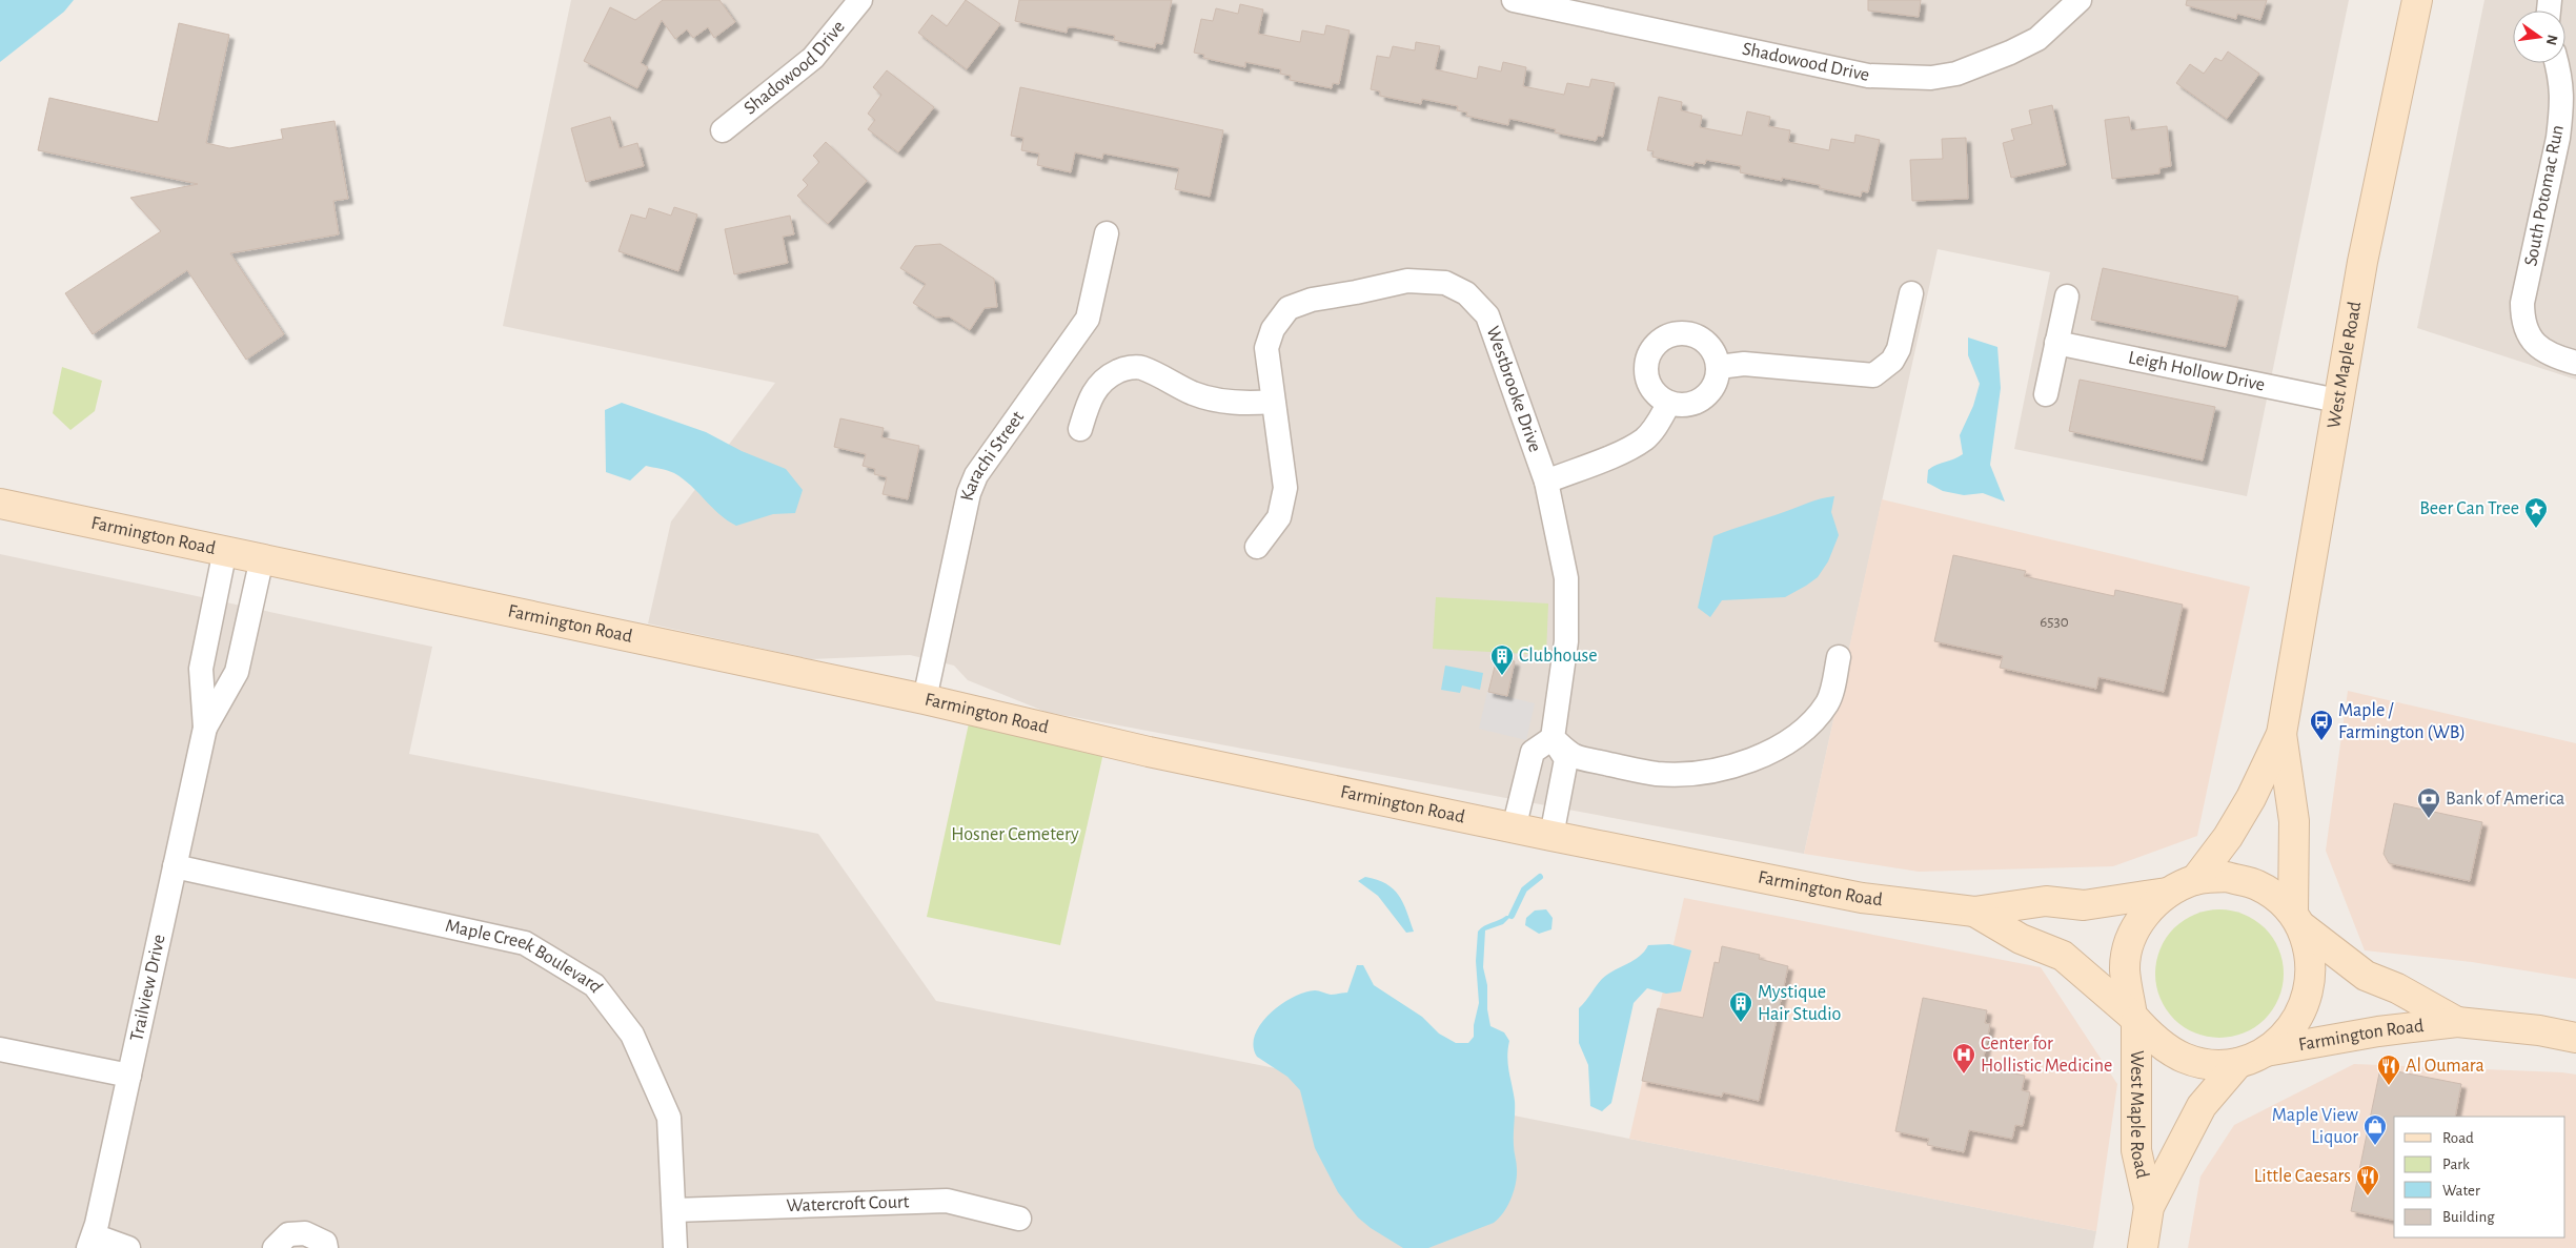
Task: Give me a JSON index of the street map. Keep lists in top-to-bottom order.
{
  "streets": {
    "street": [
      "Shadowood Drive",
      "South Potomac Run",
      "West Maple Road",
      "Leigh Hollow Drive",
      "Westbrooke Drive",
      "Karachi Street",
      "Farmington Road",
      "Maple Creek Boulevard",
      "Trailview Drive",
      "Watercroft Court"
    ]
  },
  "crossings": [
    ["West Maple Road", "Leigh Hollow Drive"],
    ["West Maple Road", "Farmington Road"],
    ["Karachi Street", "Farmington Road"],
    ["Farmington Road", "Trailview Drive"],
    ["Maple Creek Boulevard", "Trailview Drive"],
    ["Maple Creek Boulevard", "Watercroft Court"]
  ],
  "parks": ["Hosner Cemetery"],
  "places": {
    "place": ["Beer Can Tree"],
    "building": ["Clubhouse", "Mystique Hair Studio"],
    "bus stop": ["Maple / Farmington (WB)"],
    "bank": ["Bank of America"],
    "hospital": ["Center for Hollistic Medicine"],
    "restaurant": ["Al Oumara", "Little Caesars"],
    "shop": ["Maple View Liquor"]
  },
  "house_numbers": ["6530"],
  "legend": [
    "Road",
    "Park",
    "Water",
    "Building"
  ],
  "north": "right"
}
